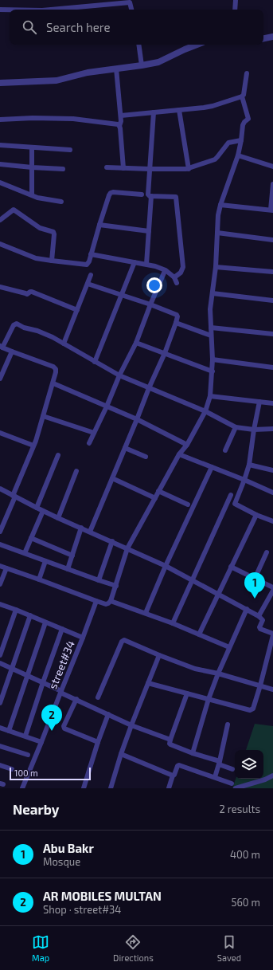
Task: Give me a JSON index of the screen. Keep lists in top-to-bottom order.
{
  "streets": {
    "street": ["street#34"]
  },
  "scale_bar": "100 m",
  "page": {
    "search": "Search here",
    "pins": ["1", "2"],
    "scale": "100 m",
    "heading": ["Nearby", "2 results"],
    "list": [
      {
        "mark": "1",
        "name": "Abu Bakr",
        "note": "Mosque",
        "value": "400 m"
      },
      {
        "mark": "2",
        "name": "AR MOBILES MULTAN",
        "note": "Shop · street#34",
        "value": "560 m"
      }
    ],
    "nav": ["Map", "Directions", "Saved"]
  }
}
